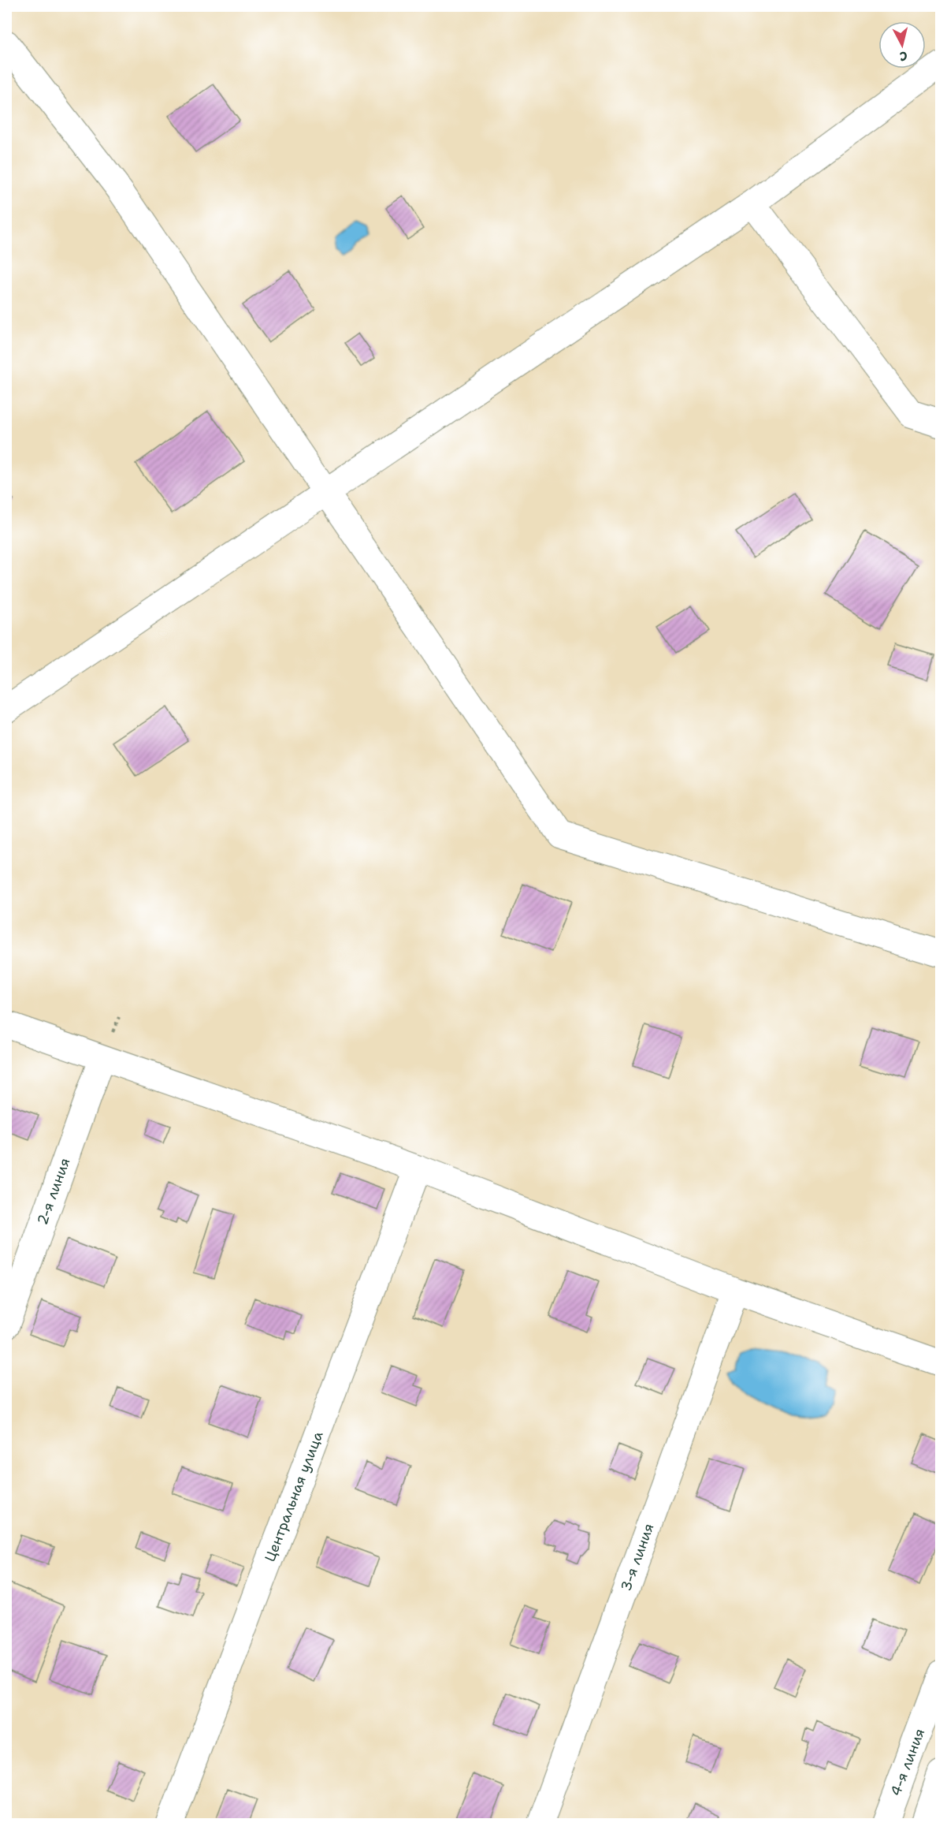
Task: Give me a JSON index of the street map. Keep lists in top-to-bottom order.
{
  "streets": {
    "street": [
      "2-я линия",
      "Центральная улица",
      "3-я линия",
      "4-я линия"
    ]
  },
  "north": "bottom"
}
